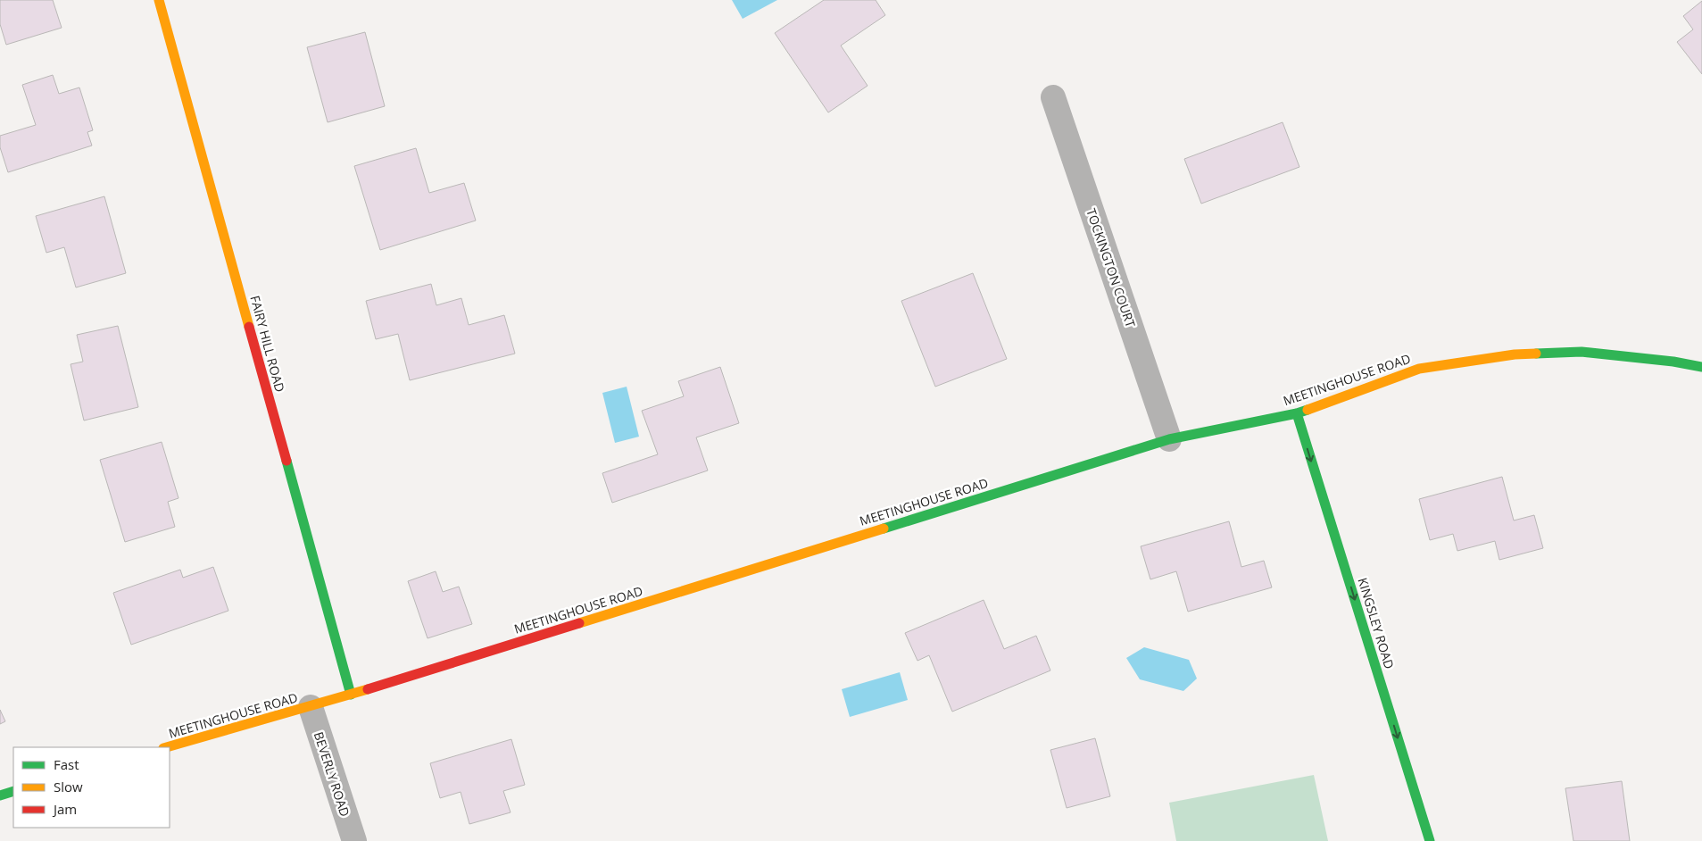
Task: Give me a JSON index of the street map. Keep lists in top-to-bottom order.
{
  "streets": {
    "street": [
      "TOCKINGTON COURT",
      "FAIRY HILL ROAD",
      "MEETINGHOUSE ROAD",
      "KINGSLEY ROAD",
      "BEVERLY ROAD"
    ]
  },
  "crossings": [
    ["TOCKINGTON COURT", "MEETINGHOUSE ROAD"],
    ["FAIRY HILL ROAD", "MEETINGHOUSE ROAD"],
    ["MEETINGHOUSE ROAD", "KINGSLEY ROAD"],
    ["MEETINGHOUSE ROAD", "BEVERLY ROAD"]
  ],
  "one_way": ["KINGSLEY ROAD"],
  "legend": ["Fast", "Slow", "Jam"]
}
